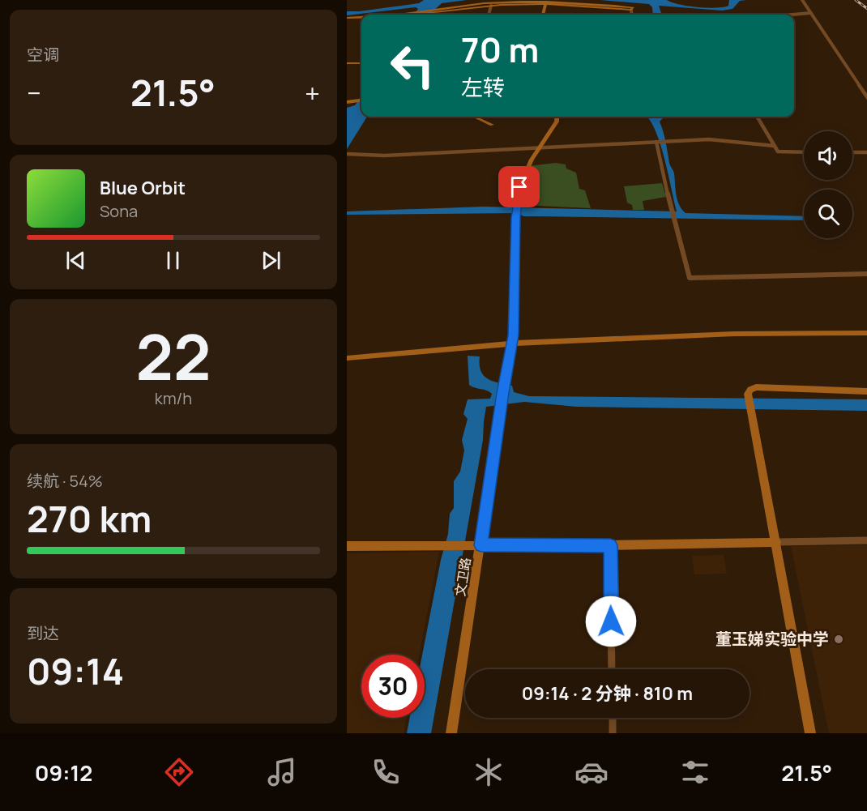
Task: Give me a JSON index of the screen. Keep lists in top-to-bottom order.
{
  "streets": {
    "street": ["文卫路"]
  },
  "places": ["董玉娣实验中学"],
  "page": {
    "tile": [
      "空调",
      ["22", "km/h"],
      ["续航 · 54%", "270 km"],
      ["到达", "09:14"]
    ],
    "turn": ["70 m", "左转"],
    "heat": ["−", "21.5°", "+"],
    "song": ["Blue Orbit", "Sona"],
    "limit": "30",
    "trip": "09:14 · 2 分钟 · 810 m",
    "tabs": ["09:12", "21.5°"]
  }
}
